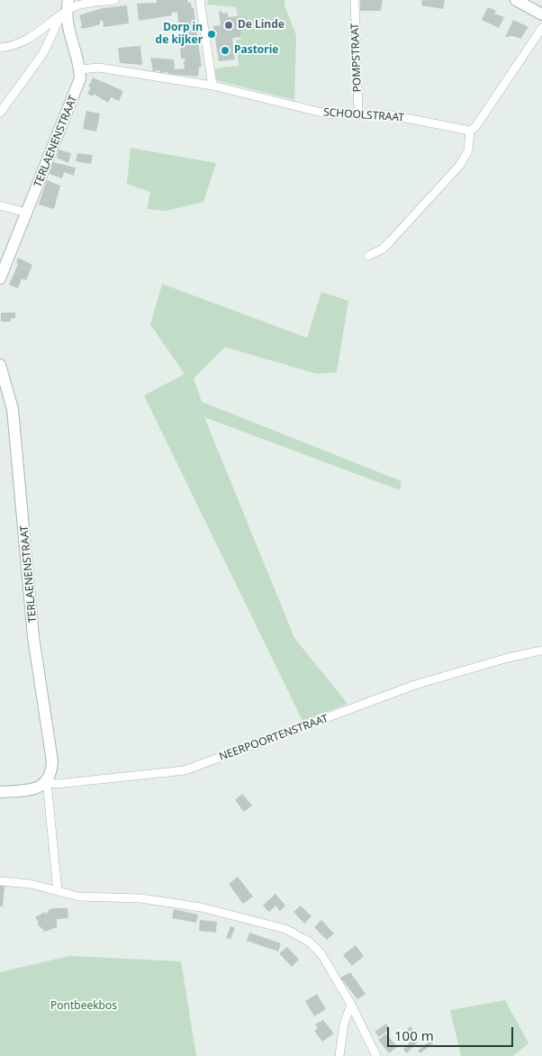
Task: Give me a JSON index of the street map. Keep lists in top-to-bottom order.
{
  "streets": {
    "street": [
      "POMPSTRAAT",
      "SCHOOLSTRAAT",
      "TERLAENENSTRAAT",
      "NEERPOORTENSTRAAT"
    ]
  },
  "crossings": [
    ["POMPSTRAAT", "SCHOOLSTRAAT"],
    ["SCHOOLSTRAAT", "TERLAENENSTRAAT"],
    ["TERLAENENSTRAAT", "NEERPOORTENSTRAAT"]
  ],
  "parks": ["Pontbeekbos"],
  "places": ["De Linde", "Dorp in de kijker", "Pastorie"],
  "scale_bar": "100 m"
}
